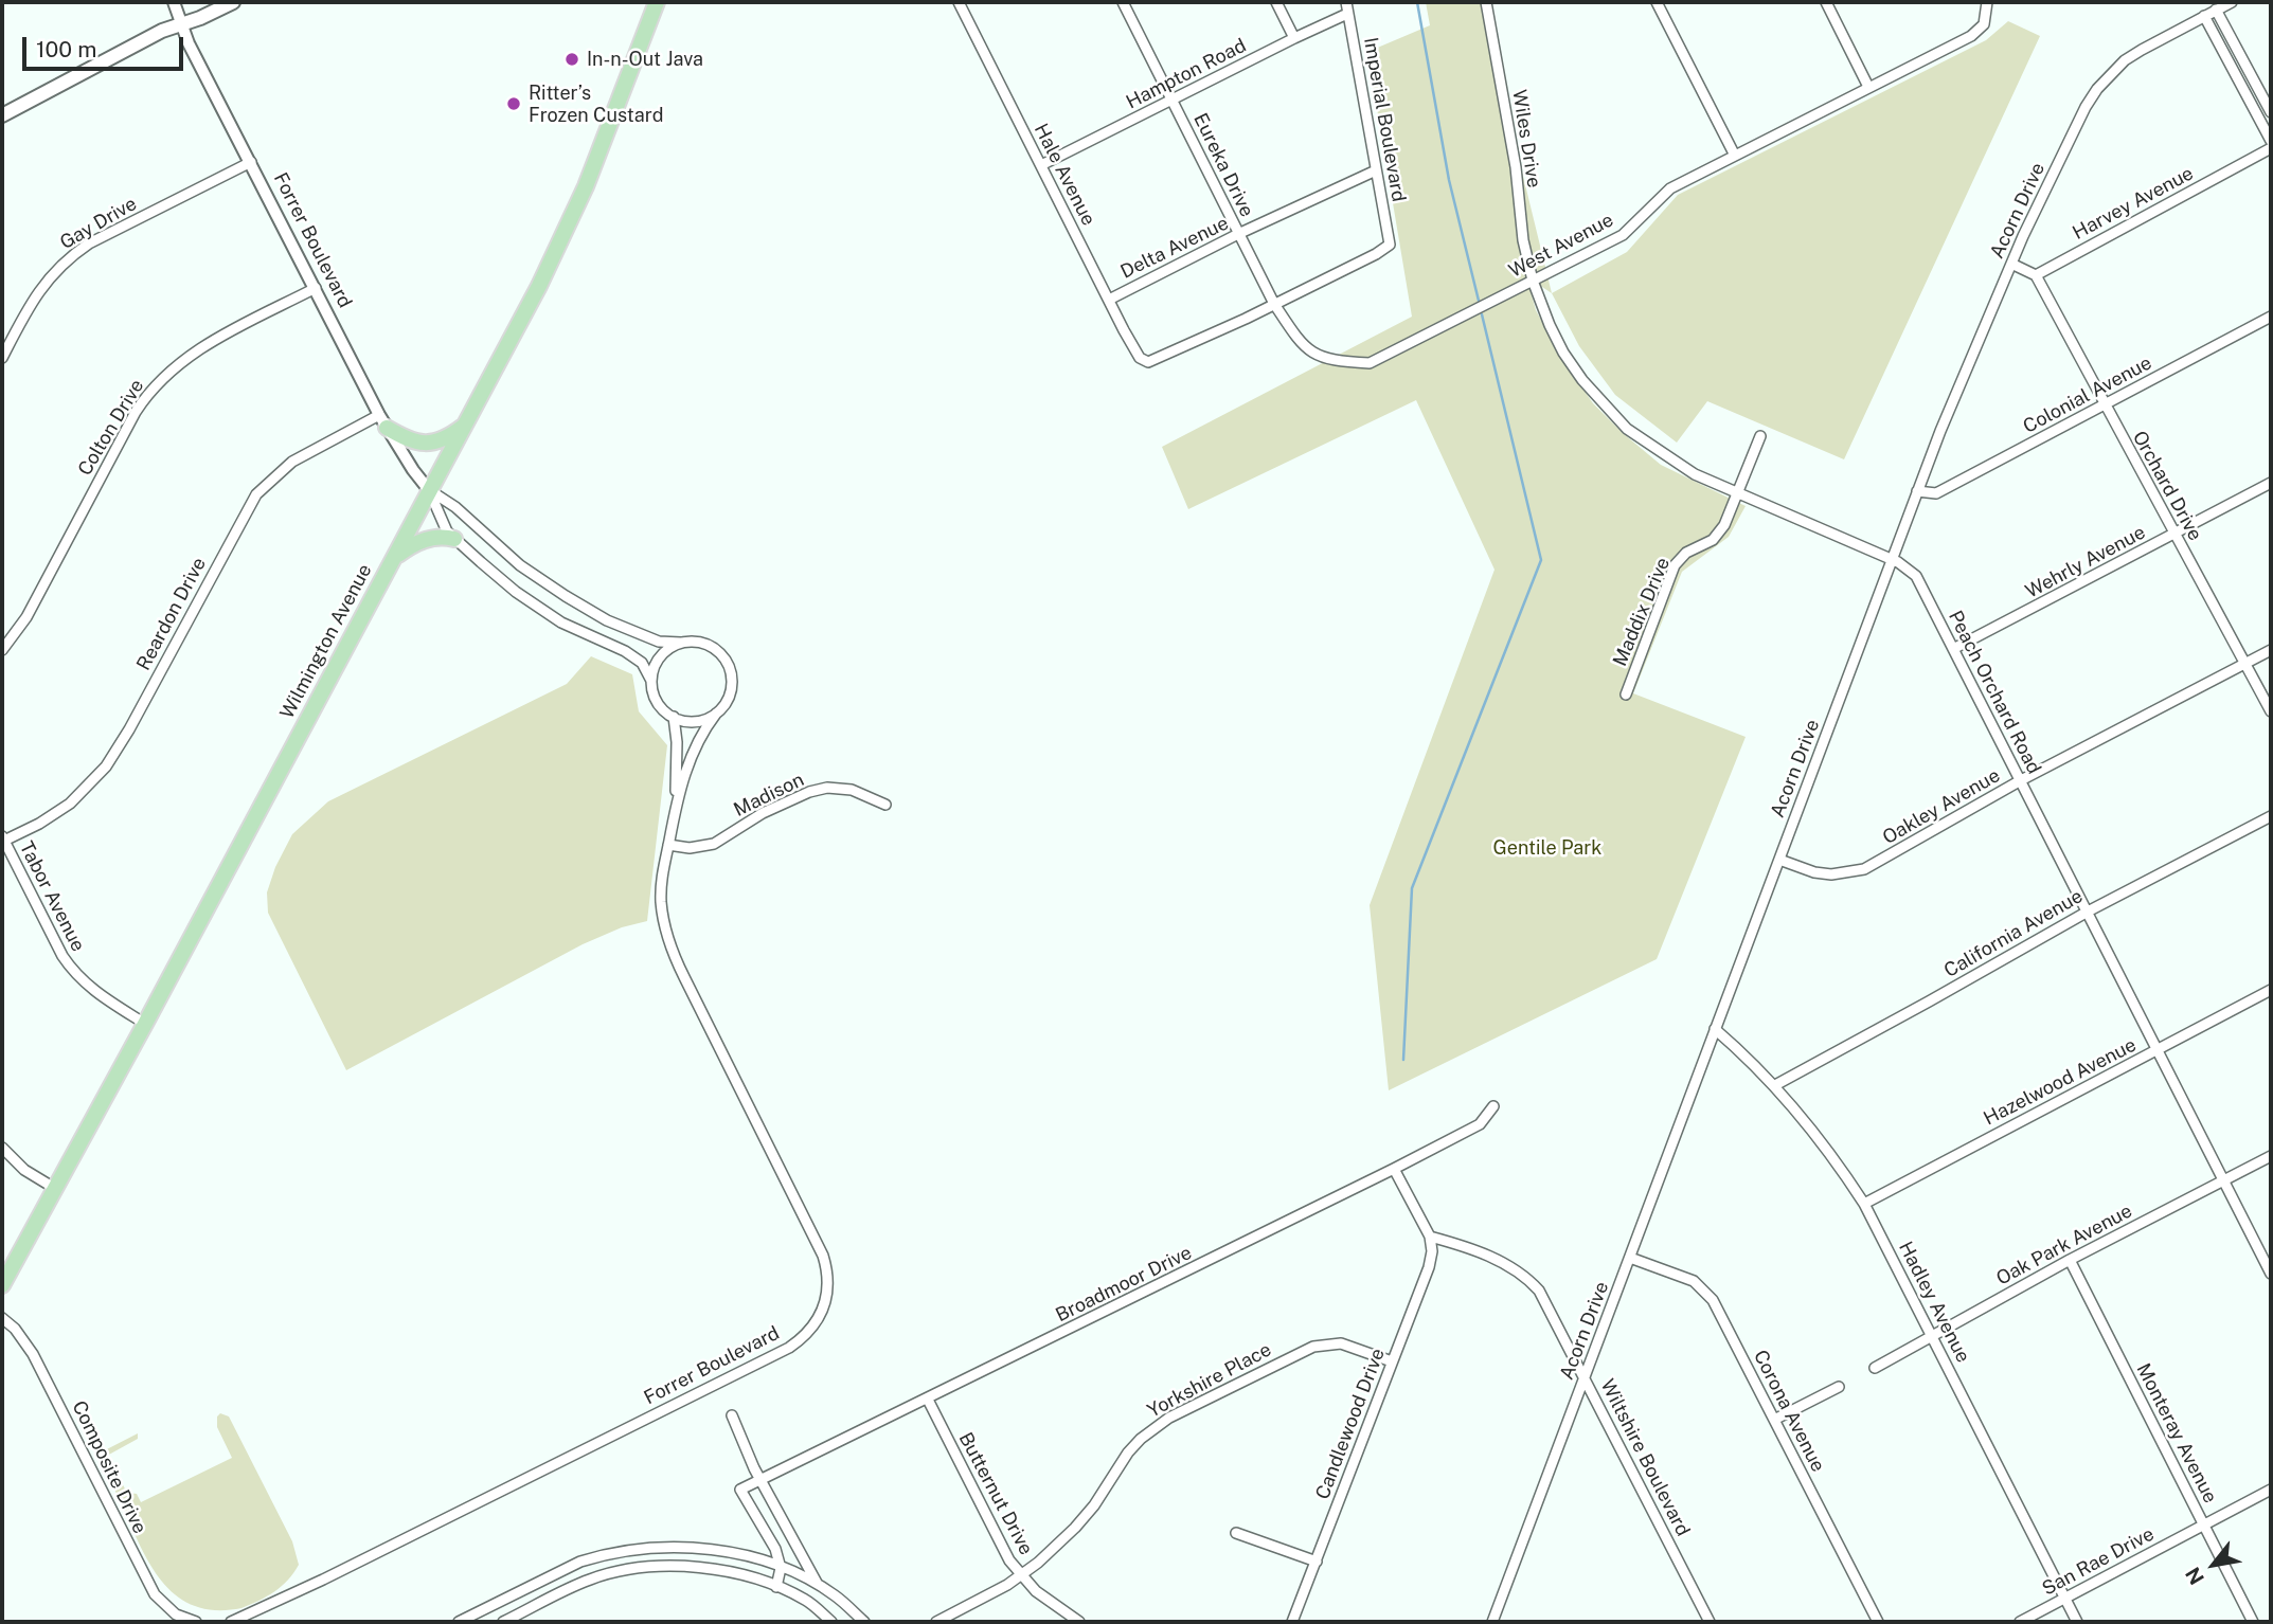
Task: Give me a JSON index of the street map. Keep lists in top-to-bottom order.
{
  "streets": {
    "main road": ["Wilmington Avenue"],
    "street": [
      "Hampton Road",
      "Imperial Boulevard",
      "Wiles Drive",
      "Eureka Drive",
      "Hale Avenue",
      "Harvey Avenue",
      "Acorn Drive",
      "Gay Drive",
      "Forrer Boulevard",
      "West Avenue",
      "Delta Avenue",
      "Colonial Avenue",
      "Colton Drive",
      "Orchard Drive",
      "Wehrly Avenue",
      "Maddix Drive",
      "Reardon Drive",
      "Peach Orchard Road",
      "Madison",
      "Oakley Avenue",
      "Tabor Avenue",
      "California Avenue",
      "Hazelwood Avenue",
      "Oak Park Avenue",
      "Broadmoor Drive",
      "Hadley Avenue",
      "Yorkshire Place",
      "Corona Avenue",
      "Candlewood Drive",
      "Monteray Avenue",
      "Wiltshire Boulevard",
      "Composite Drive",
      "Butternut Drive",
      "San Rae Drive"
    ]
  },
  "crossings": [
    ["Hampton Road", "Imperial Boulevard"],
    ["Hampton Road", "Eureka Drive"],
    ["Hampton Road", "Hale Avenue"],
    ["Imperial Boulevard", "Eureka Drive"],
    ["Imperial Boulevard", "Hale Avenue"],
    ["Imperial Boulevard", "West Avenue"],
    ["Imperial Boulevard", "Delta Avenue"],
    ["Wiles Drive", "West Avenue"],
    ["Wiles Drive", "Peach Orchard Road"],
    ["Eureka Drive", "Hale Avenue"],
    ["Eureka Drive", "West Avenue"],
    ["Eureka Drive", "Delta Avenue"],
    ["Hale Avenue", "West Avenue"],
    ["Hale Avenue", "Delta Avenue"],
    ["Harvey Avenue", "Orchard Drive"],
    ["Acorn Drive", "Colonial Avenue"],
    ["Acorn Drive", "Peach Orchard Road"],
    ["Acorn Drive", "Oakley Avenue"],
    ["Acorn Drive", "Hadley Avenue"],
    ["Acorn Drive", "Corona Avenue"],
    ["Acorn Drive", "Wiltshire Boulevard"],
    ["Gay Drive", "Forrer Boulevard"],
    ["Forrer Boulevard", "Colton Drive"],
    ["Forrer Boulevard", "Reardon Drive"],
    ["Forrer Boulevard", "Wilmington Avenue"],
    ["Forrer Boulevard", "Madison"],
    ["West Avenue", "Peach Orchard Road"],
    ["Colonial Avenue", "Orchard Drive"],
    ["Orchard Drive", "Wehrly Avenue"],
    ["Orchard Drive", "Oakley Avenue"],
    ["Wehrly Avenue", "Peach Orchard Road"],
    ["Maddix Drive", "Peach Orchard Road"],
    ["Reardon Drive", "Tabor Avenue"],
    ["Wilmington Avenue", "Tabor Avenue"],
    ["Peach Orchard Road", "Oakley Avenue"],
    ["Peach Orchard Road", "California Avenue"],
    ["Peach Orchard Road", "Hazelwood Avenue"],
    ["Peach Orchard Road", "Oak Park Avenue"],
    ["California Avenue", "Hadley Avenue"],
    ["Hazelwood Avenue", "Hadley Avenue"],
    ["Oak Park Avenue", "Hadley Avenue"],
    ["Oak Park Avenue", "Monteray Avenue"],
    ["Broadmoor Drive", "Butternut Drive"],
    ["Hadley Avenue", "San Rae Drive"],
    ["Yorkshire Place", "Candlewood Drive"],
    ["Yorkshire Place", "Butternut Drive"],
    ["Candlewood Drive", "Wiltshire Boulevard"],
    ["Monteray Avenue", "San Rae Drive"]
  ],
  "parks": ["Gentile Park"],
  "places": ["In-n-Out Java", "Ritter’s Frozen Custard"],
  "scale_bar": "100 m",
  "north": "bottom left"
}
